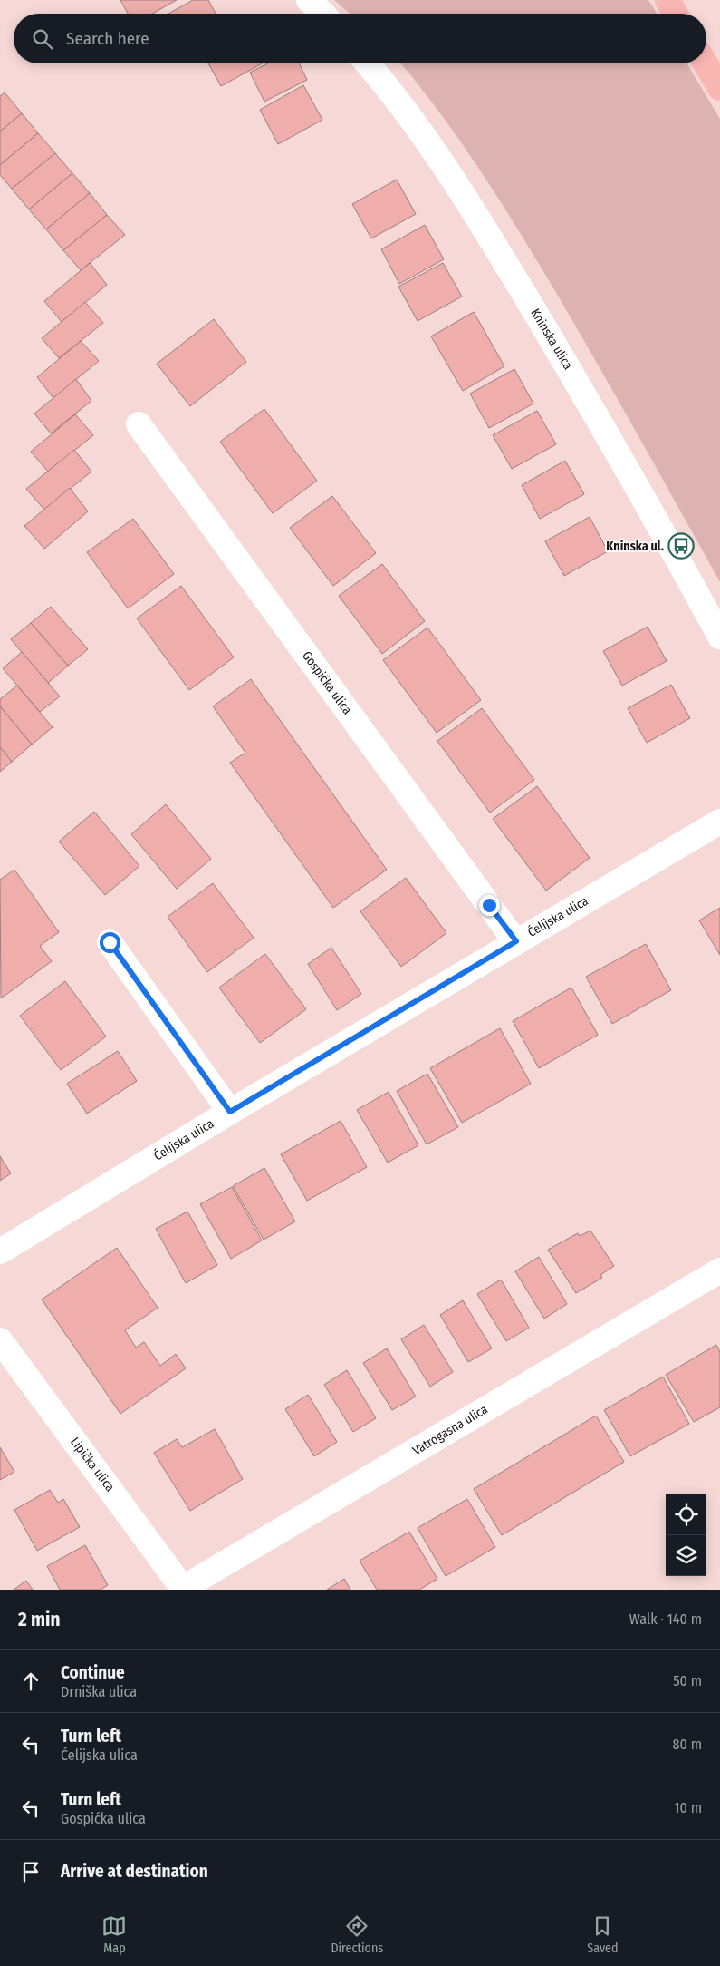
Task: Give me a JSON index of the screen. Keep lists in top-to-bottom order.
{
  "streets": {
    "street": [
      "Kninska ulica",
      "Gospićka ulica",
      "Ćelijska ulica",
      "Vatrogasna ulica",
      "Lipička ulica"
    ]
  },
  "crossings": [
    ["Gospićka ulica", "Ćelijska ulica"],
    ["Vatrogasna ulica", "Lipička ulica"]
  ],
  "places": {
    "bus stop": ["Kninska ul."]
  },
  "page": {
    "search": "Search here",
    "heading": ["2 min", "Walk · 140 m"],
    "list": [
      ["Continue", "Drniška ulica", "50 m"],
      ["Turn left", "Ćelijska ulica", "80 m"],
      ["Turn left", "Gospićka ulica", "10 m"],
      "Arrive at destination"
    ],
    "nav": ["Map", "Directions", "Saved"]
  }
}
